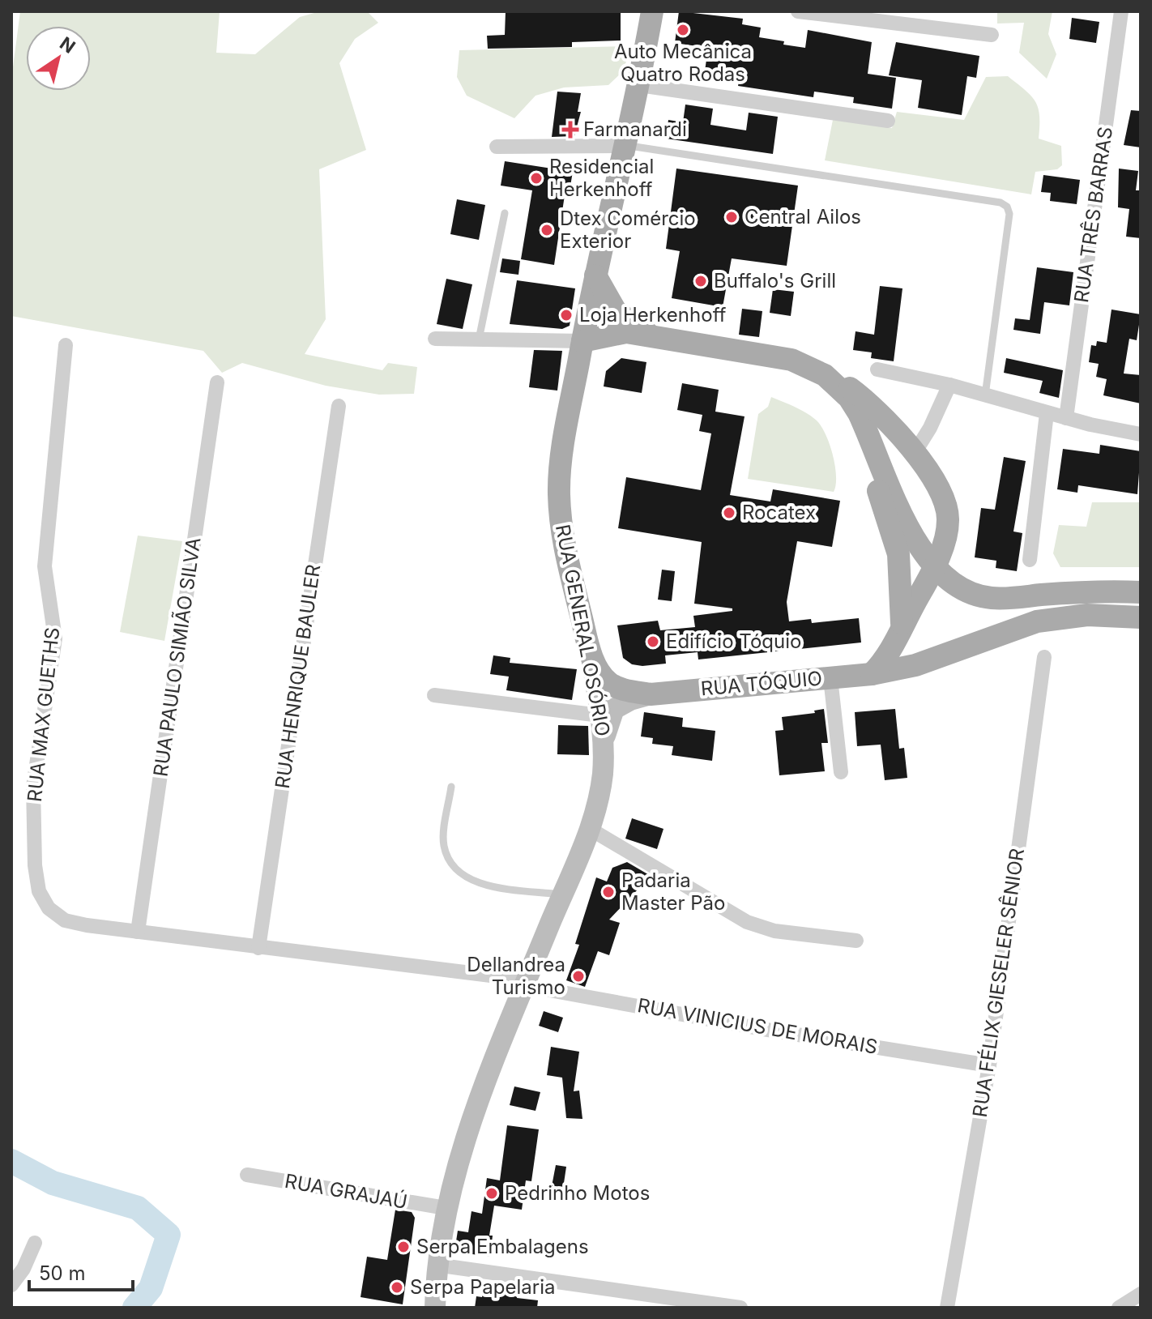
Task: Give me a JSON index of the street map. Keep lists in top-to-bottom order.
{
  "streets": {
    "main road": ["RUA GENERAL OSÓRIO", "RUA TÓQUIO"],
    "street": [
      "RUA TRÊS BARRAS",
      "RUA PAULO SIMIÃO SILVA",
      "RUA HENRIQUE BAULER",
      "RUA MAX GUETHS",
      "RUA FÉLIX GIESELER SÊNIOR",
      "RUA VINICIUS DE MORAIS",
      "RUA GRAJAÚ"
    ]
  },
  "crossings": [
    ["RUA GENERAL OSÓRIO", "RUA TÓQUIO"],
    ["RUA GENERAL OSÓRIO", "RUA MAX GUETHS"],
    ["RUA GENERAL OSÓRIO", "RUA VINICIUS DE MORAIS"],
    ["RUA GENERAL OSÓRIO", "RUA GRAJAÚ"],
    ["RUA PAULO SIMIÃO SILVA", "RUA MAX GUETHS"],
    ["RUA HENRIQUE BAULER", "RUA MAX GUETHS"],
    ["RUA MAX GUETHS", "RUA VINICIUS DE MORAIS"],
    ["RUA FÉLIX GIESELER SÊNIOR", "RUA VINICIUS DE MORAIS"]
  ],
  "places": {
    "other": [
      "Auto Mecânica Quatro Rodas",
      "Residencial Herkenhoff",
      "Central Ailos",
      "Dtex Comércio Exterior",
      "Buffalo's Grill",
      "Loja Herkenhoff",
      "Rocatex",
      "Edifício Tóquio",
      "Padaria Master Pão",
      "Dellandrea Turismo",
      "Pedrinho Motos",
      "Serpa Embalagens",
      "Serpa Papelaria"
    ],
    "health": ["Farmanardi"]
  },
  "scale_bar": "50 m",
  "north": "top right"
}
